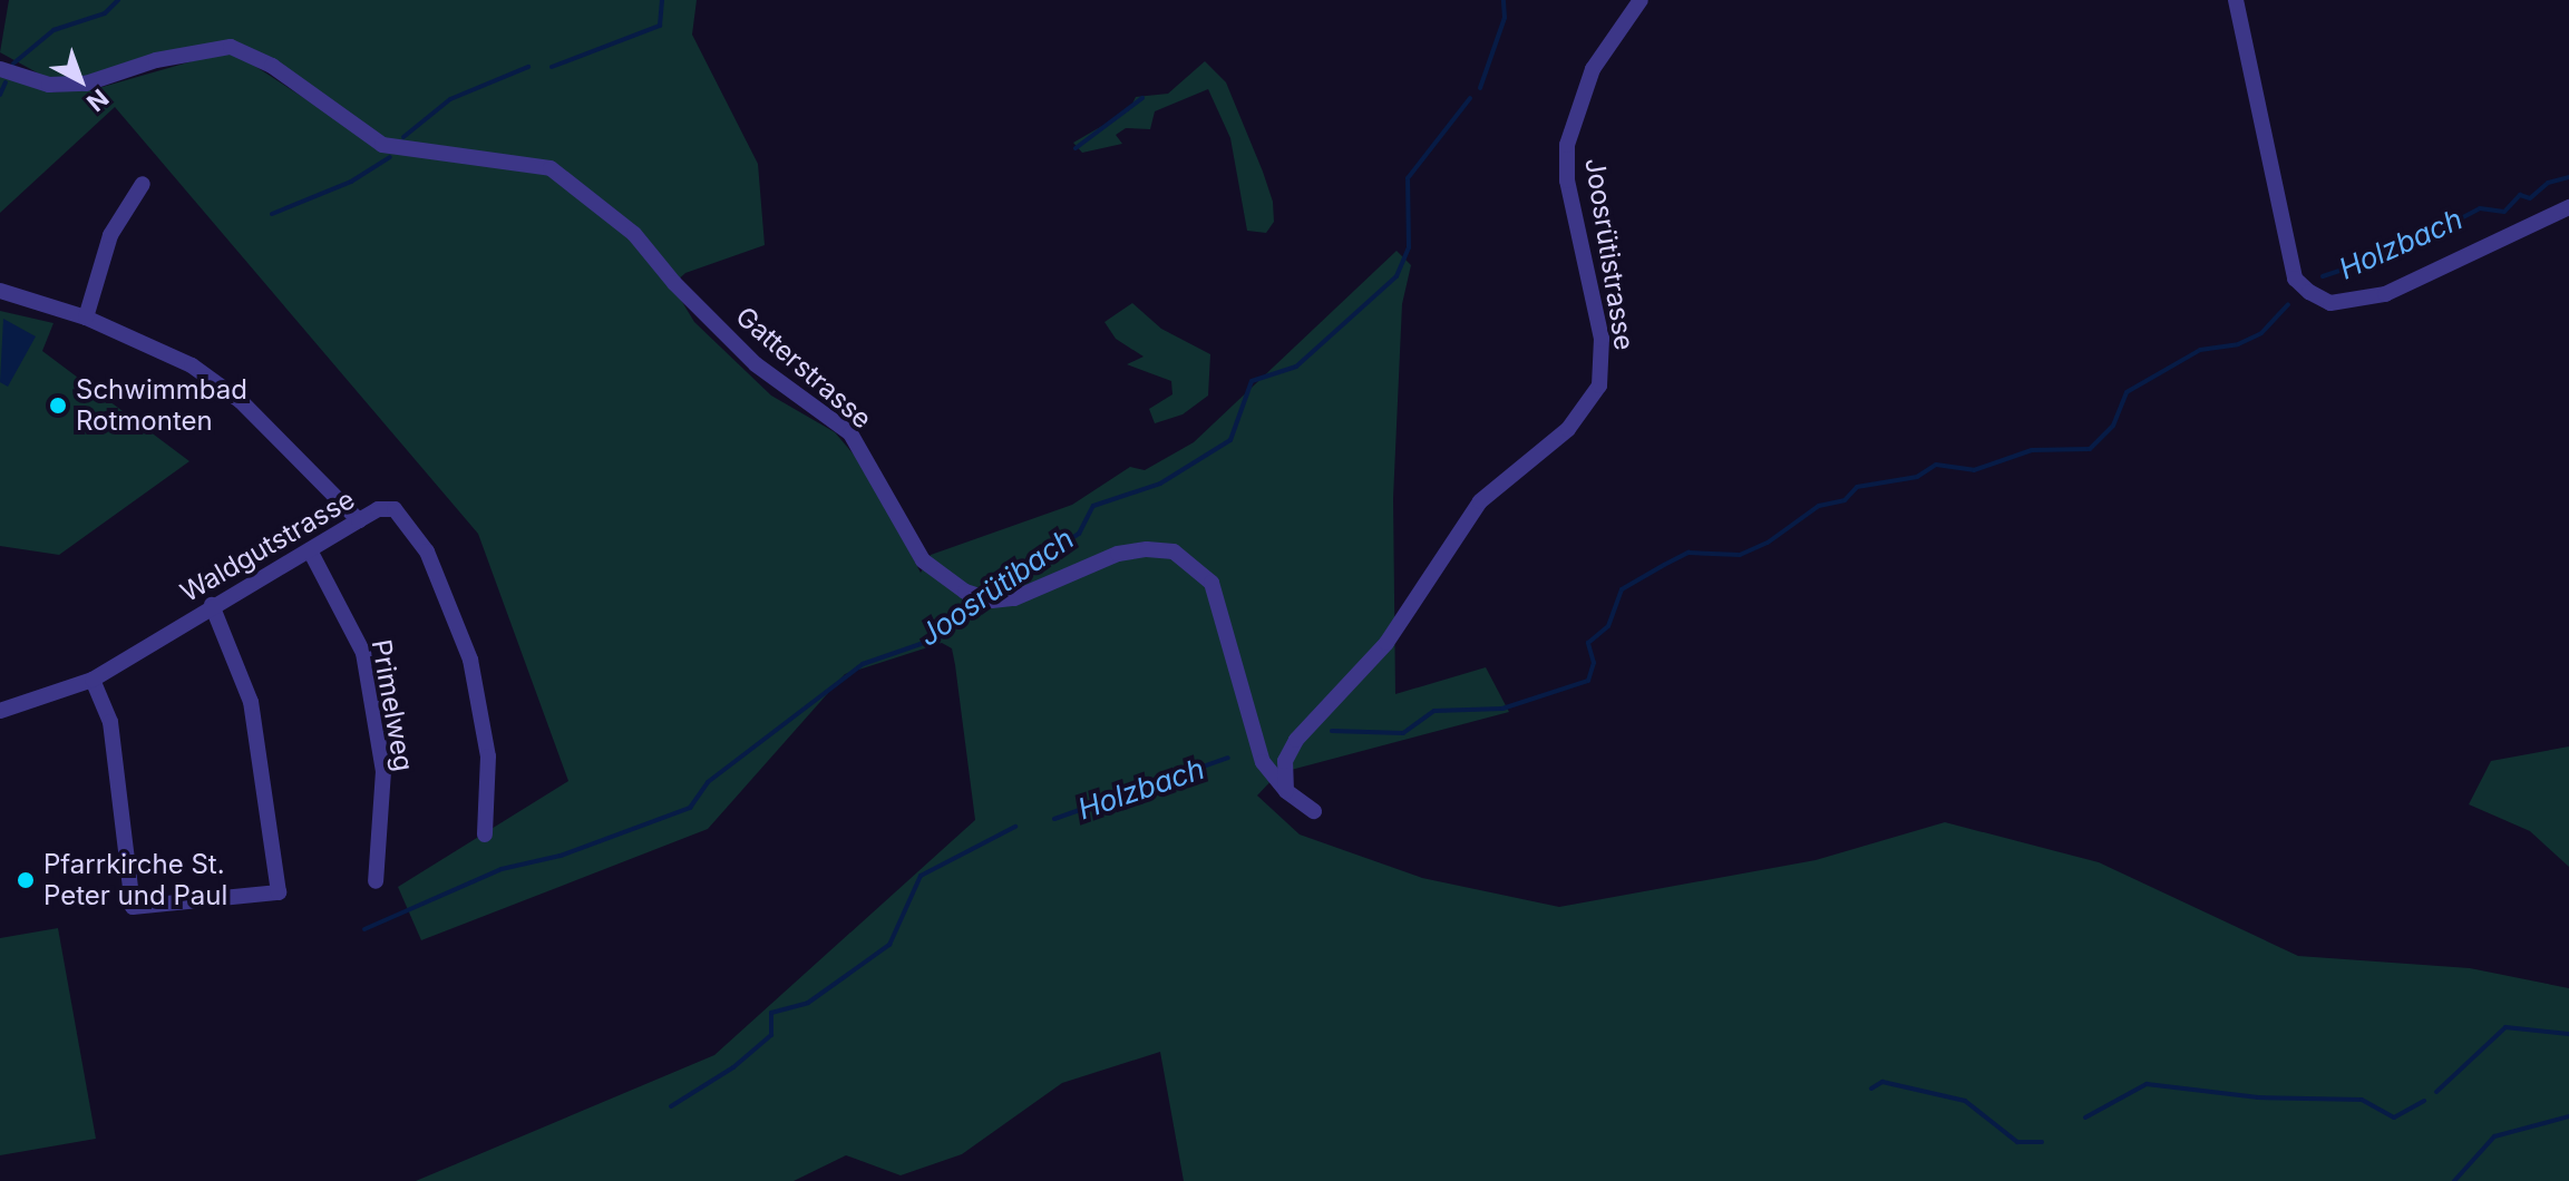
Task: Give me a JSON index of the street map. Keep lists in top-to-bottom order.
{
  "streets": {
    "street": [
      "Joosrütistrasse",
      "Gatterstrasse",
      "Waldgutstrasse",
      "Primelweg"
    ]
  },
  "crossings": [
    ["Joosrütistrasse", "Gatterstrasse"],
    ["Waldgutstrasse", "Primelweg"]
  ],
  "water": ["Holzbach", "Joosrütibach"],
  "places": ["Schwimmbad Rotmonten", "Pfarrkirche St. Peter und Paul"],
  "north": "bottom right"
}
